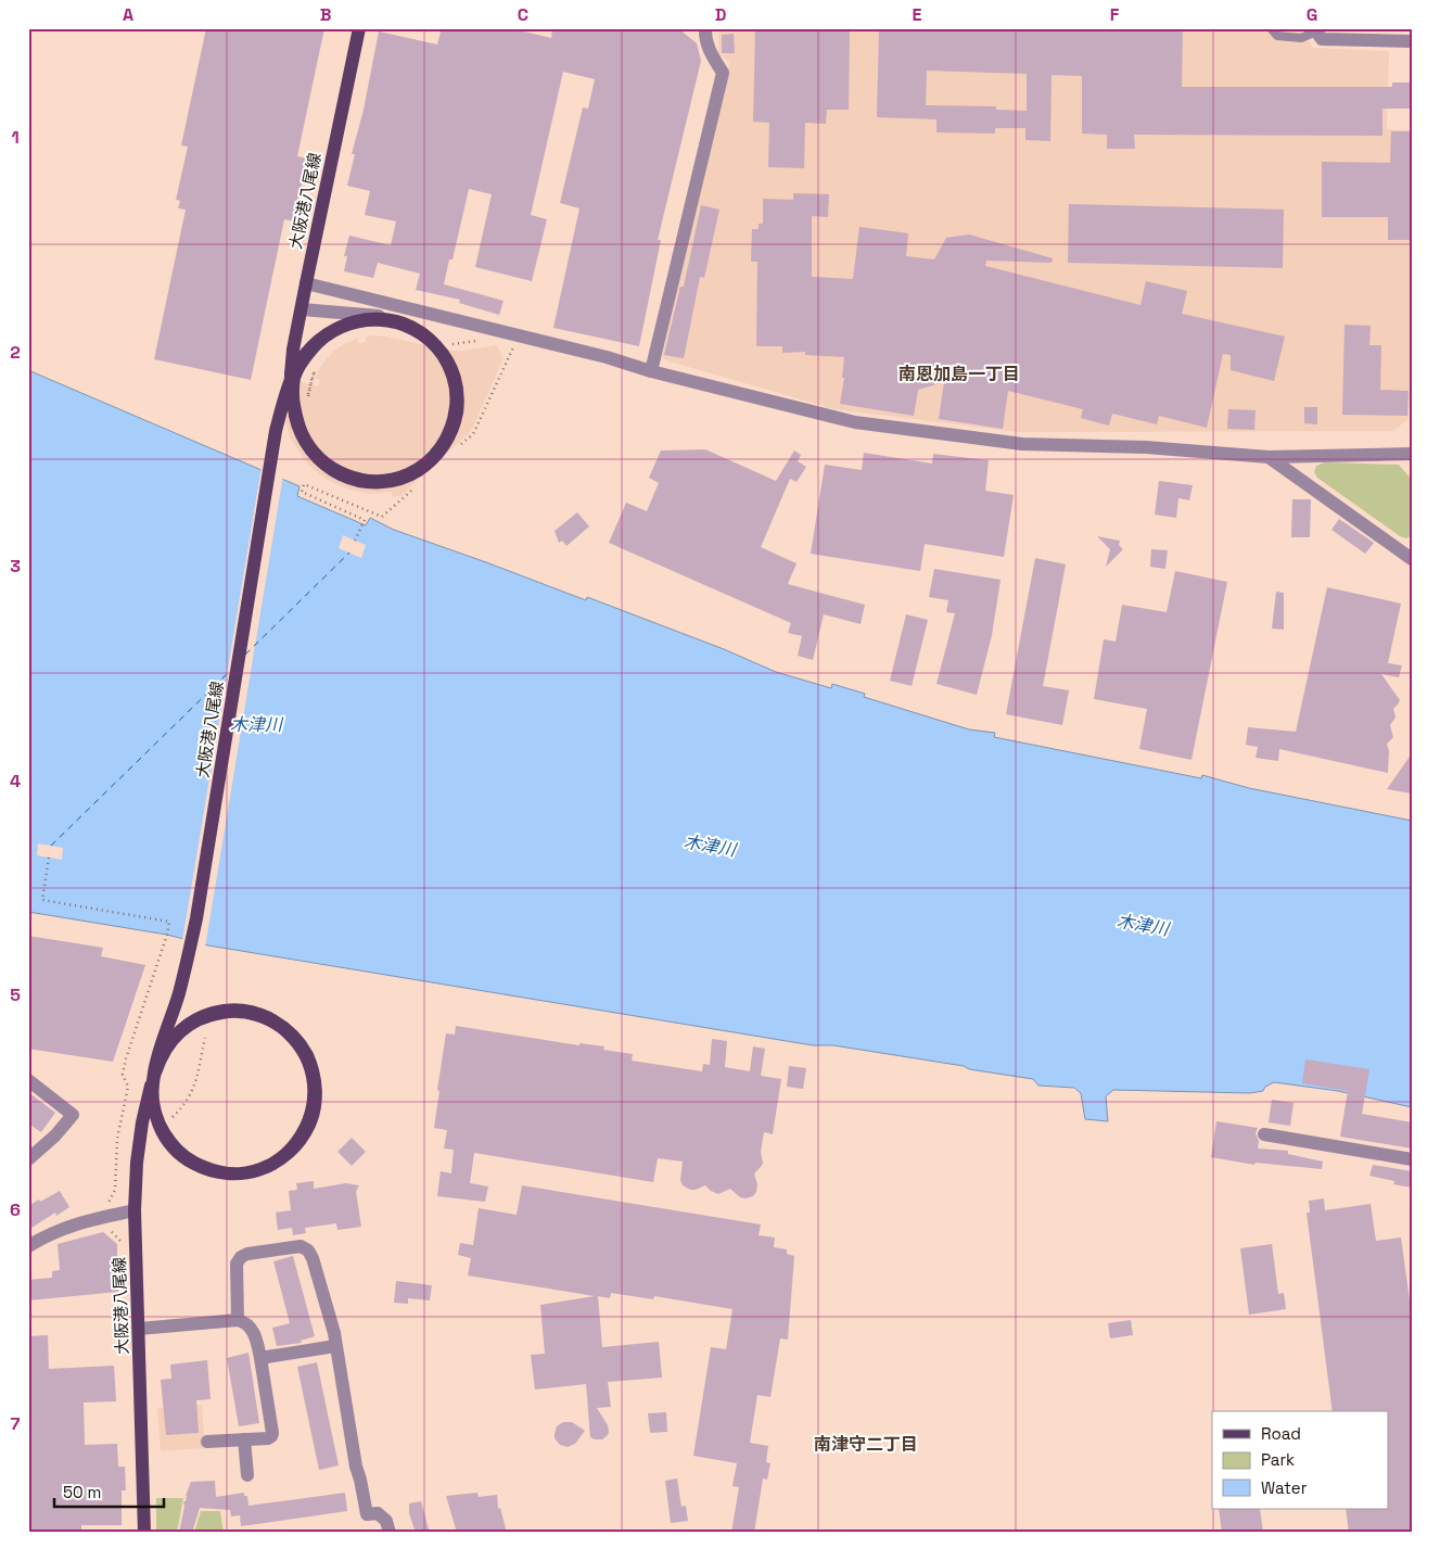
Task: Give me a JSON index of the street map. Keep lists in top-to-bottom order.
{
  "streets": {
    "main road": ["大阪港八尾線"]
  },
  "districts": ["南恩加島一丁目", "南津守二丁目"],
  "water": ["木津川"],
  "legend": ["Road", "Park", "Water"],
  "scale_bar": "50 m",
  "grid": {
    "columns": [
      "A",
      "B",
      "C",
      "D",
      "E",
      "F",
      "G"
    ],
    "rows": [
      "1",
      "2",
      "3",
      "4",
      "5",
      "6",
      "7"
    ]
  }
}
